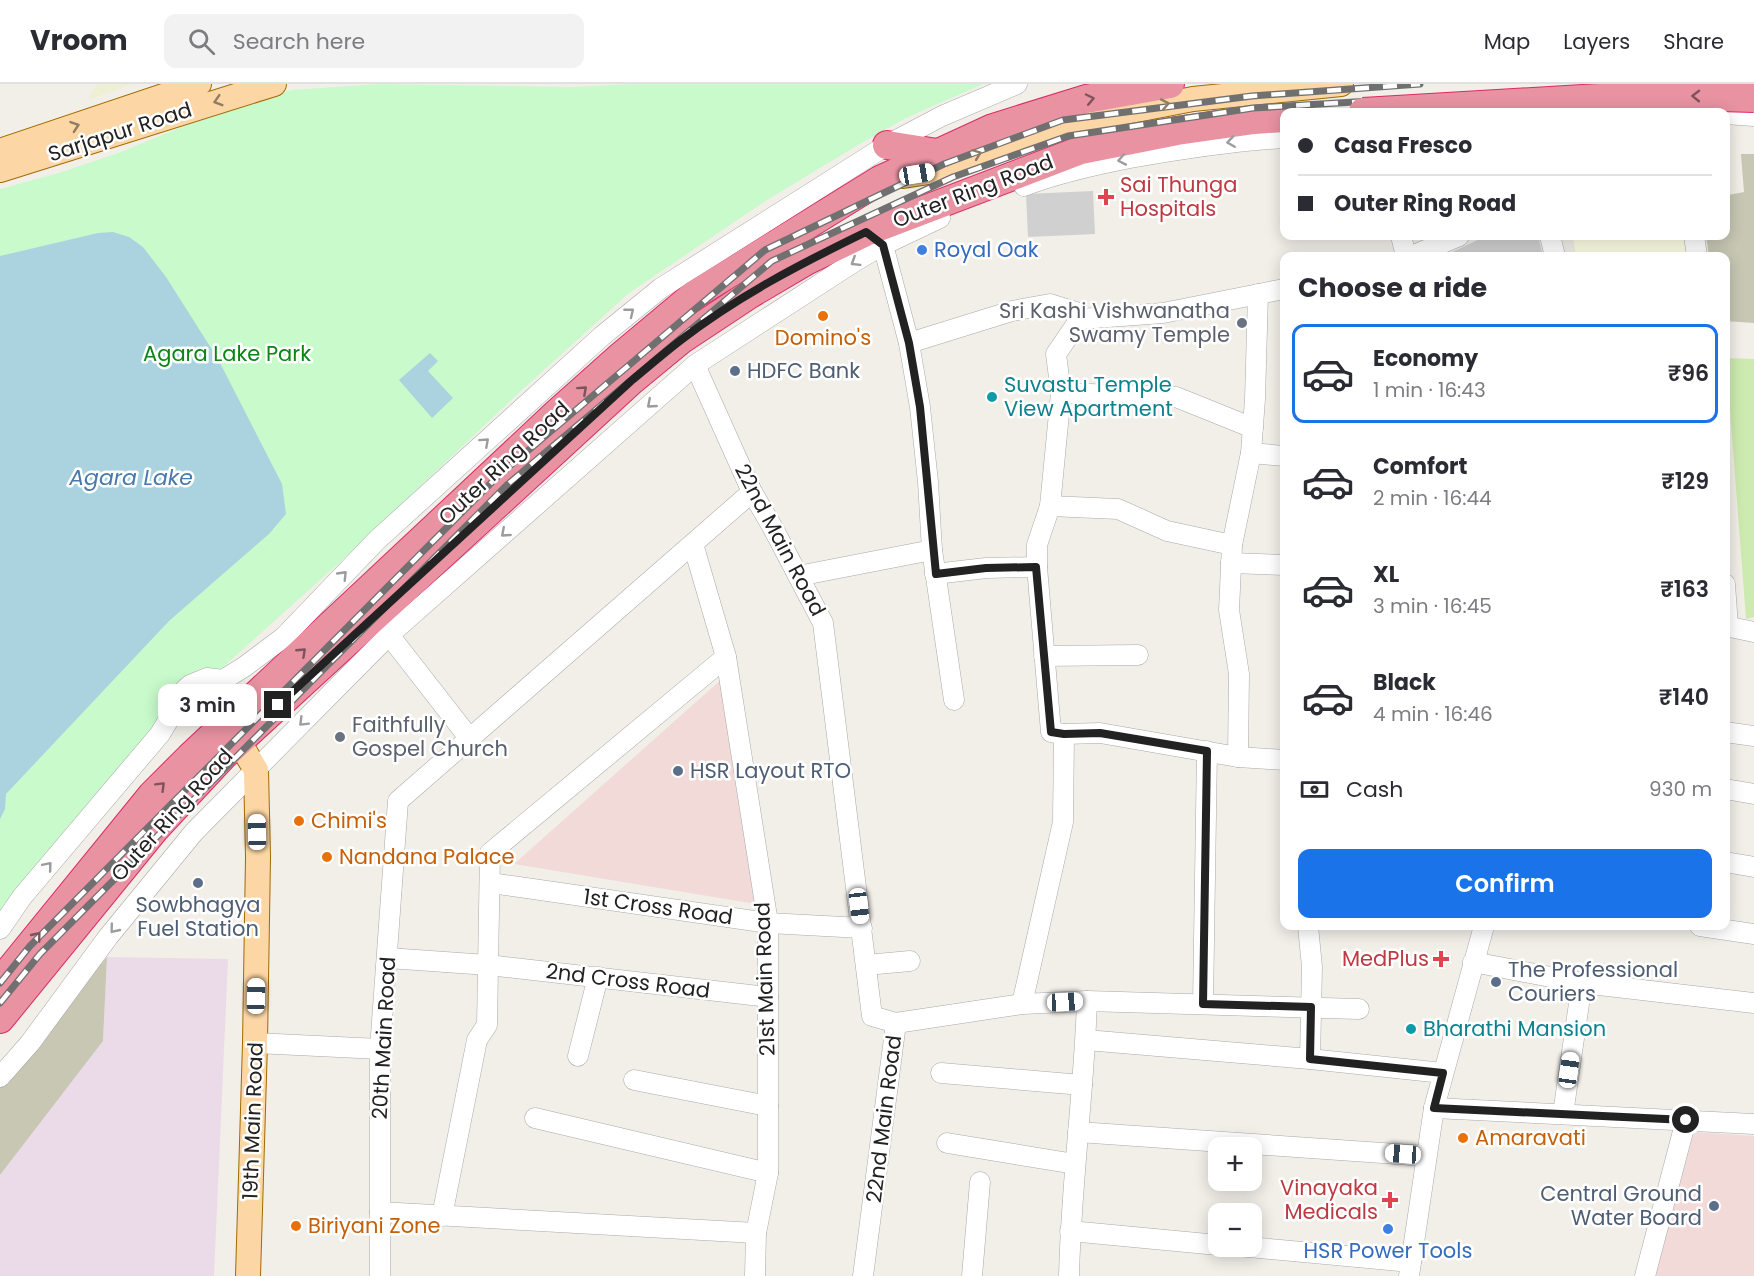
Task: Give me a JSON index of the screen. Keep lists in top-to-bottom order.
{
  "streets": {
    "highway": ["Outer Ring Road"],
    "main road": ["Sarjapur Road", "19th Main Road"],
    "street": [
      "22nd Main Road",
      "1st Cross Road",
      "21st Main Road",
      "2nd Cross Road",
      "20th Main Road"
    ]
  },
  "crossings": [
    ["22nd Main Road", "1st Cross Road"],
    ["1st Cross Road", "21st Main Road"],
    ["21st Main Road", "2nd Cross Road"],
    ["2nd Cross Road", "20th Main Road"]
  ],
  "one_way": ["Outer Ring Road"],
  "water": ["Agara Lake"],
  "parks": ["Agara Lake Park"],
  "places": {
    "health": ["Sai Thunga Hospitals", "MedPlus", "Vinayaka Medicals"],
    "other": [
      "Royal Oak",
      "Domino's",
      "Sri Kashi Vishwanatha Swamy Temple",
      "HDFC Bank",
      "Suvastu Temple View Apartment",
      "Faithfully Gospel Church",
      "HSR Layout RTO",
      "Chimi's",
      "Nandana Palace",
      "Sowbhagya Fuel Station",
      "The Professional Couriers",
      "Bharathi Mansion",
      "Amaravati",
      "Central Ground Water Board",
      "Biriyani Zone",
      "HSR Power Tools"
    ]
  },
  "page": {
    "header": "Vroom",
    "search": "Search here",
    "nav": ["Map", "Layers", "Share"],
    "banner": ["Casa Fresco", "Outer Ring Road"],
    "heading": "Choose a ride",
    "list": [
      {
        "name": "Economy",
        "note": "1 min · 16:43",
        "value": "₹96"
      },
      {
        "name": "Comfort",
        "note": "2 min · 16:44",
        "value": "₹129"
      },
      {
        "name": "XL",
        "note": "3 min · 16:45",
        "value": "₹163"
      },
      {
        "name": "Black",
        "note": "4 min · 16:46",
        "value": "₹140"
      }
    ],
    "bubble": "3 min",
    "pay": ["Cash", "930 m"],
    "buttons": "Confirm",
    "map_buttons": ["+", "−"]
  }
}
